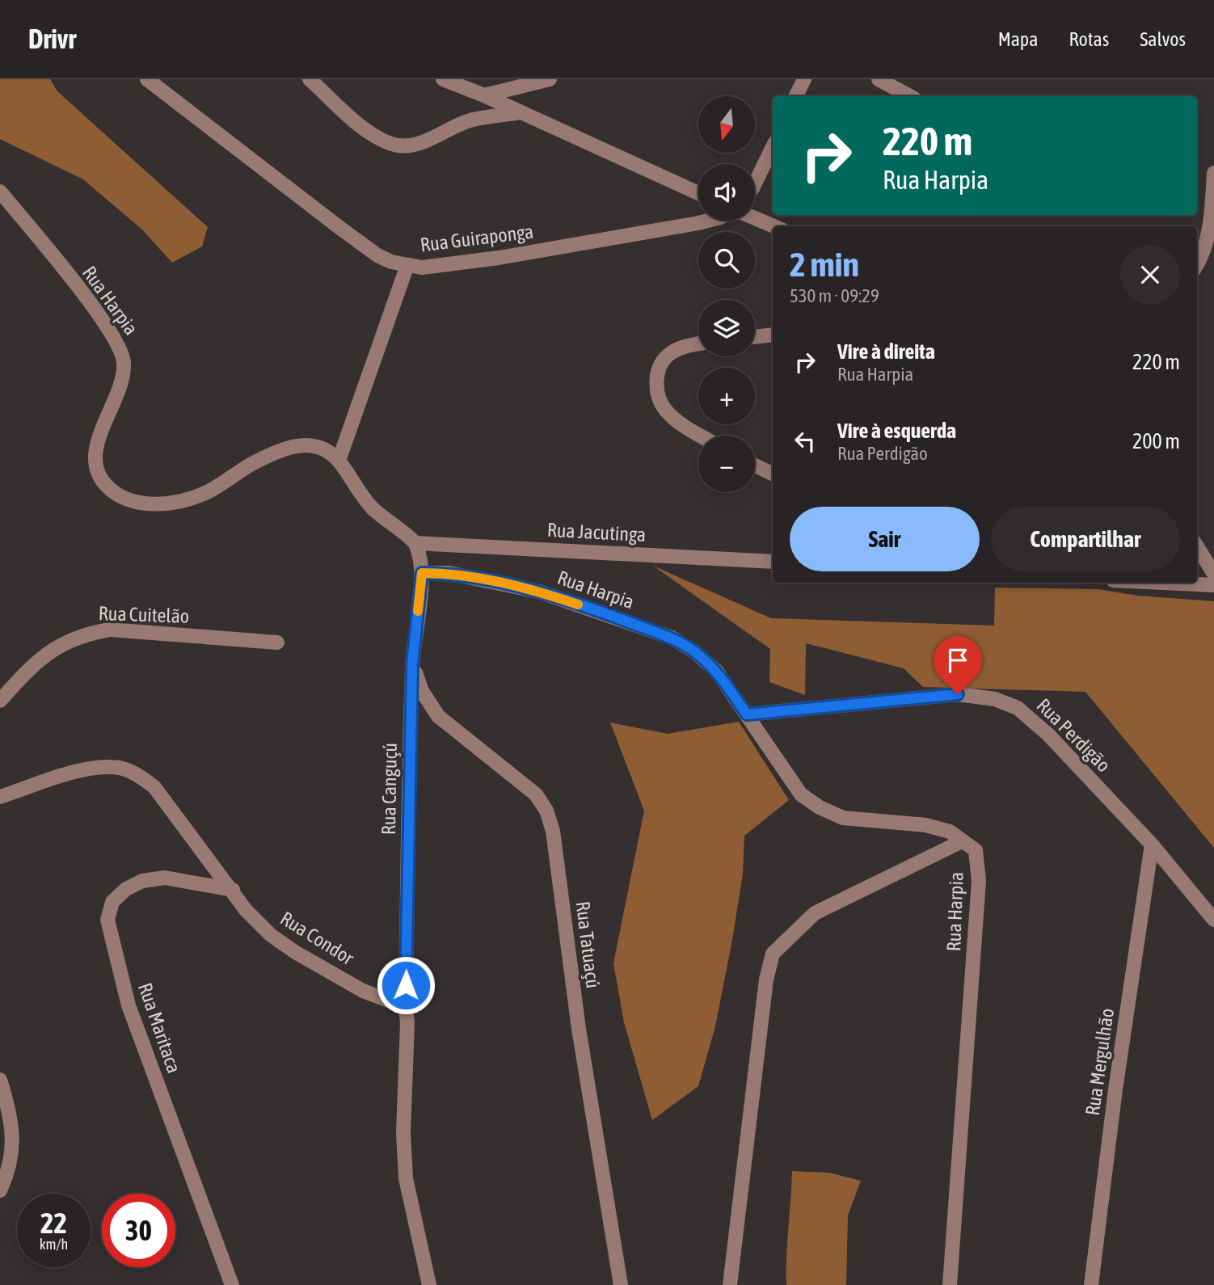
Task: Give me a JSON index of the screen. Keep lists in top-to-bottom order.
{
  "streets": {
    "street": [
      "Rua Guiraponga",
      "Rua Harpia",
      "Rua Jacutinga",
      "Rua Cuitelão",
      "Rua Perdigão",
      "Rua Canguçú",
      "Rua Condor",
      "Rua Tatuaçú",
      "Rua Maritaca",
      "Rua Mergulhão"
    ]
  },
  "crossings": [
    ["Rua Harpia", "Rua Jacutinga"],
    ["Rua Harpia", "Rua Perdigão"],
    ["Rua Harpia", "Rua Canguçú"],
    ["Rua Perdigão", "Rua Mergulhão"],
    ["Rua Canguçú", "Rua Condor"],
    ["Rua Canguçú", "Rua Tatuaçú"],
    ["Rua Condor", "Rua Maritaca"]
  ],
  "north": "bottom",
  "page": {
    "header": "Drivr",
    "nav": ["Mapa", "Rotas", "Salvos"],
    "map_buttons": ["+", "−"],
    "turn": ["220 m", "Rua Harpia"],
    "heading": ["2 min", "530 m · 09:29"],
    "list": [
      {
        "name": "Vire à direita",
        "note": "Rua Harpia",
        "value": "220 m"
      },
      {
        "name": "Vire à esquerda",
        "note": "Rua Perdigão",
        "value": "200 m"
      }
    ],
    "buttons": ["Sair", "Compartilhar"],
    "speed": "22 km/h",
    "limit": "30"
  }
}
